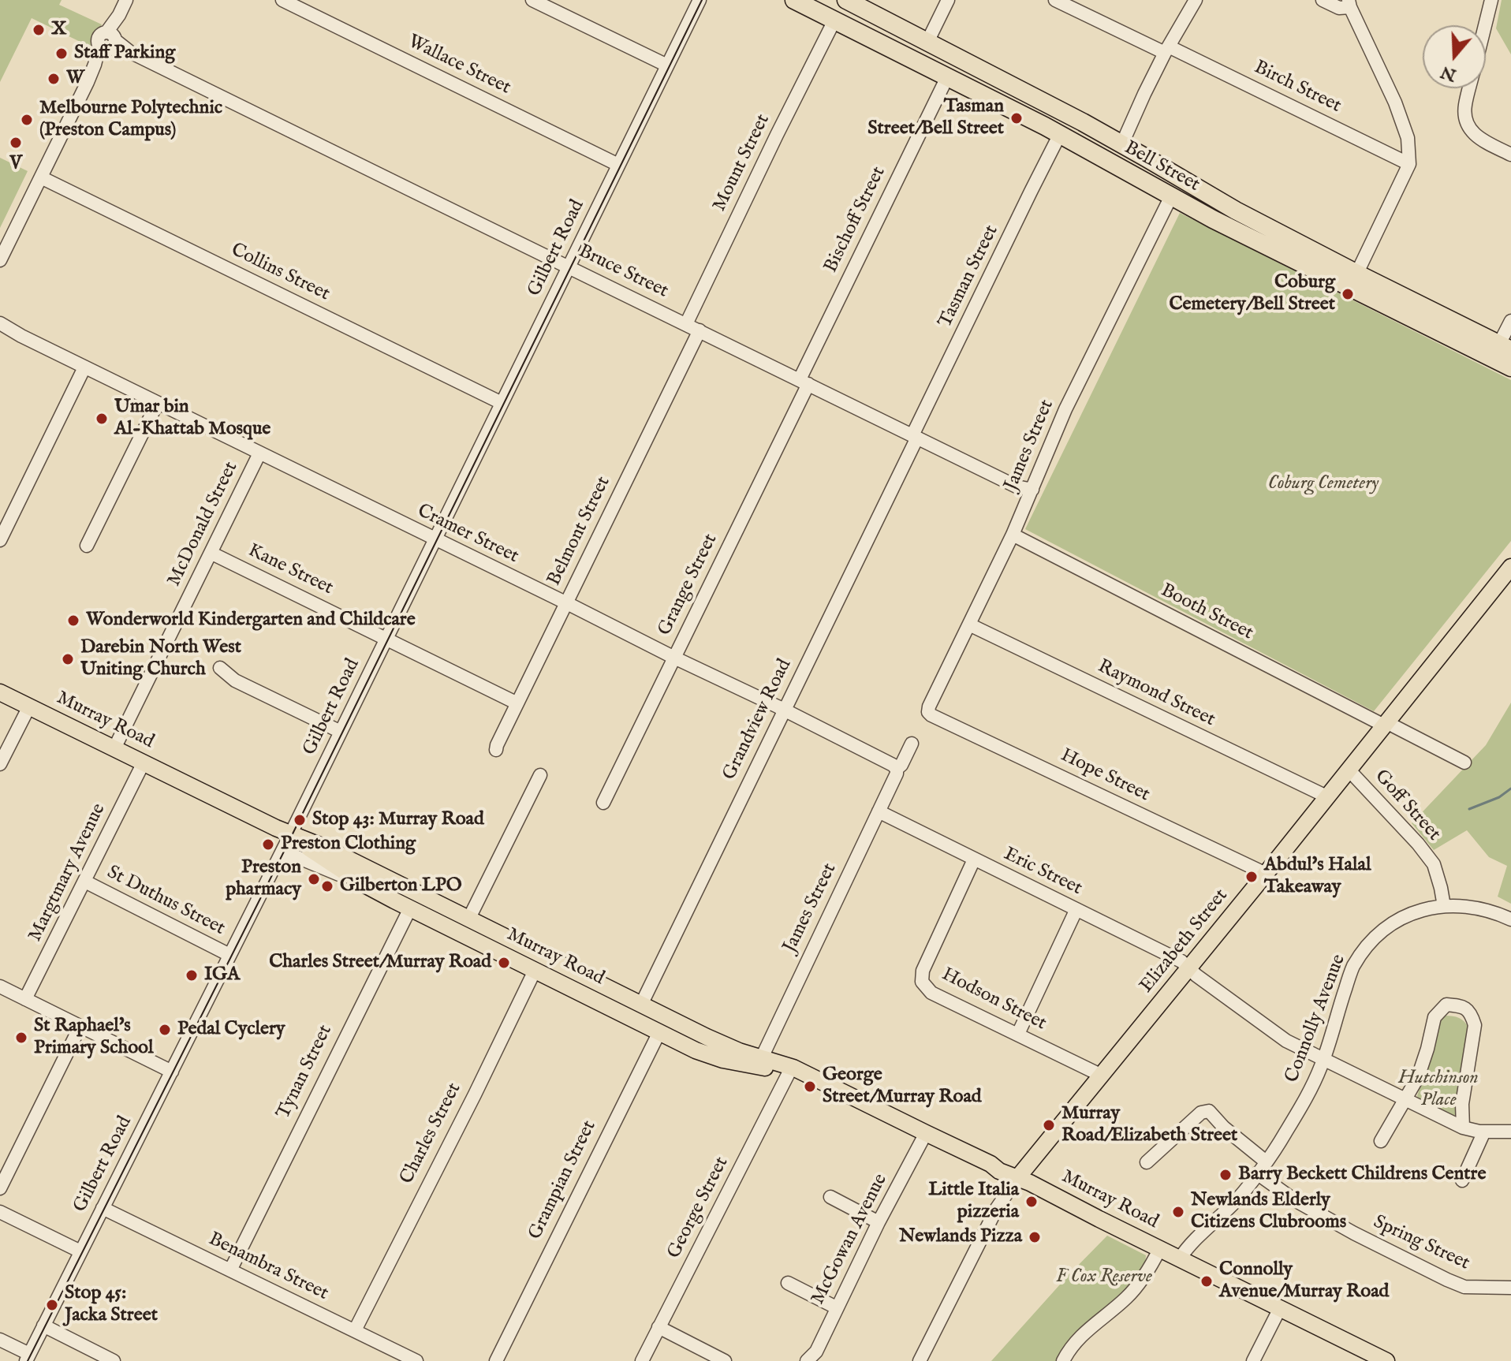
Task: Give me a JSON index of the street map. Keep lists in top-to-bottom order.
{
  "streets": {
    "highway": ["Bell Street"],
    "main road": [
      "Murray Road",
      "Elizabeth Street",
      "Tynan Street",
      "Charles Street"
    ],
    "street": [
      "Wallace Street",
      "Birch Street",
      "Mount Street",
      "Bischoff Street",
      "Gilbert Road",
      "Bruce Street",
      "Collins Street",
      "Tasman Street",
      "James Street",
      "McDonald Street",
      "Belmont Street",
      "Cramer Street",
      "Kane Street",
      "Grange Street",
      "Booth Street",
      "Raymond Street",
      "Grandview Road",
      "Hope Street",
      "Goff Street",
      "Eric Street",
      "Margtmary Avenue",
      "St Duthus Street",
      "Hodson Street",
      "Connolly Avenue",
      "Grampian Street",
      "George Street",
      "McGowan Avenue",
      "Spring Street",
      "Benambra Street"
    ]
  },
  "crossings": [
    ["Wallace Street", "Gilbert Road"],
    ["Mount Street", "Bell Street"],
    ["Mount Street", "Bruce Street"],
    ["Bell Street", "Bischoff Street"],
    ["Bell Street", "Tasman Street"],
    ["Bell Street", "James Street"],
    ["Bischoff Street", "Bruce Street"],
    ["Bischoff Street", "Grange Street"],
    ["Gilbert Road", "Bruce Street"],
    ["Gilbert Road", "Collins Street"],
    ["Gilbert Road", "Cramer Street"],
    ["Gilbert Road", "Kane Street"],
    ["Gilbert Road", "Murray Road"],
    ["Gilbert Road", "St Duthus Street"],
    ["Gilbert Road", "Benambra Street"],
    ["Bruce Street", "Tasman Street"],
    ["Bruce Street", "James Street"],
    ["Bruce Street", "Belmont Street"],
    ["Bruce Street", "Grange Street"],
    ["Bruce Street", "Grandview Road"],
    ["Tasman Street", "Grandview Road"],
    ["James Street", "Cramer Street"],
    ["James Street", "Booth Street"],
    ["James Street", "Raymond Street"],
    ["James Street", "Murray Road"],
    ["James Street", "Hope Street"],
    ["James Street", "Eric Street"],
    ["McDonald Street", "Cramer Street"],
    ["McDonald Street", "Kane Street"],
    ["McDonald Street", "Murray Road"],
    ["Belmont Street", "Cramer Street"],
    ["Belmont Street", "Kane Street"],
    ["Cramer Street", "Grange Street"],
    ["Cramer Street", "Grandview Road"],
    ["Booth Street", "Elizabeth Street"],
    ["Raymond Street", "Elizabeth Street"],
    ["Grandview Road", "Murray Road"],
    ["Murray Road", "Margtmary Avenue"],
    ["Murray Road", "Elizabeth Street"],
    ["Murray Road", "Connolly Avenue"],
    ["Murray Road", "Tynan Street"],
    ["Murray Road", "Charles Street"],
    ["Murray Road", "Grampian Street"],
    ["Murray Road", "George Street"],
    ["Murray Road", "McGowan Avenue"],
    ["Hope Street", "Elizabeth Street"],
    ["Goff Street", "Elizabeth Street"],
    ["Goff Street", "Connolly Avenue"],
    ["Eric Street", "Elizabeth Street"],
    ["Eric Street", "Hodson Street"],
    ["Eric Street", "Connolly Avenue"],
    ["Margtmary Avenue", "St Duthus Street"],
    ["Elizabeth Street", "Hodson Street"],
    ["Connolly Avenue", "Spring Street"],
    ["Tynan Street", "Benambra Street"],
    ["Charles Street", "Benambra Street"]
  ],
  "parks": ["Coburg Cemetery", "Hutchinson Place", "F Cox Reserve"],
  "places": [
    "X",
    "Staff Parking",
    "W",
    "Tasman Street/Bell Street",
    "Melbourne Polytechnic (Preston Campus)",
    "V",
    "Coburg Cemetery/Bell Street",
    "Umar bin Al-Khattab Mosque",
    "Wonderworld Kindergarten and Childcare",
    "Darebin North West Uniting Church",
    "Stop 43: Murray Road",
    "Preston Clothing",
    "Abdul's Halal Takeaway",
    "Preston pharmacy",
    "Gilberton LPO",
    "Charles Street/Murray Road",
    "IGA",
    "Pedal Cyclery",
    "St Raphael's Primary School",
    "George Street/Murray Road",
    "Murray Road/Elizabeth Street",
    "Barry Beckett Childrens Centre",
    "Little Italia pizzeria",
    "Newlands Elderly Citizens Clubrooms",
    "Newlands Pizza",
    "Connolly Avenue/Murray Road",
    "Stop 45: Jacka Street"
  ],
  "north": "bottom"
}
